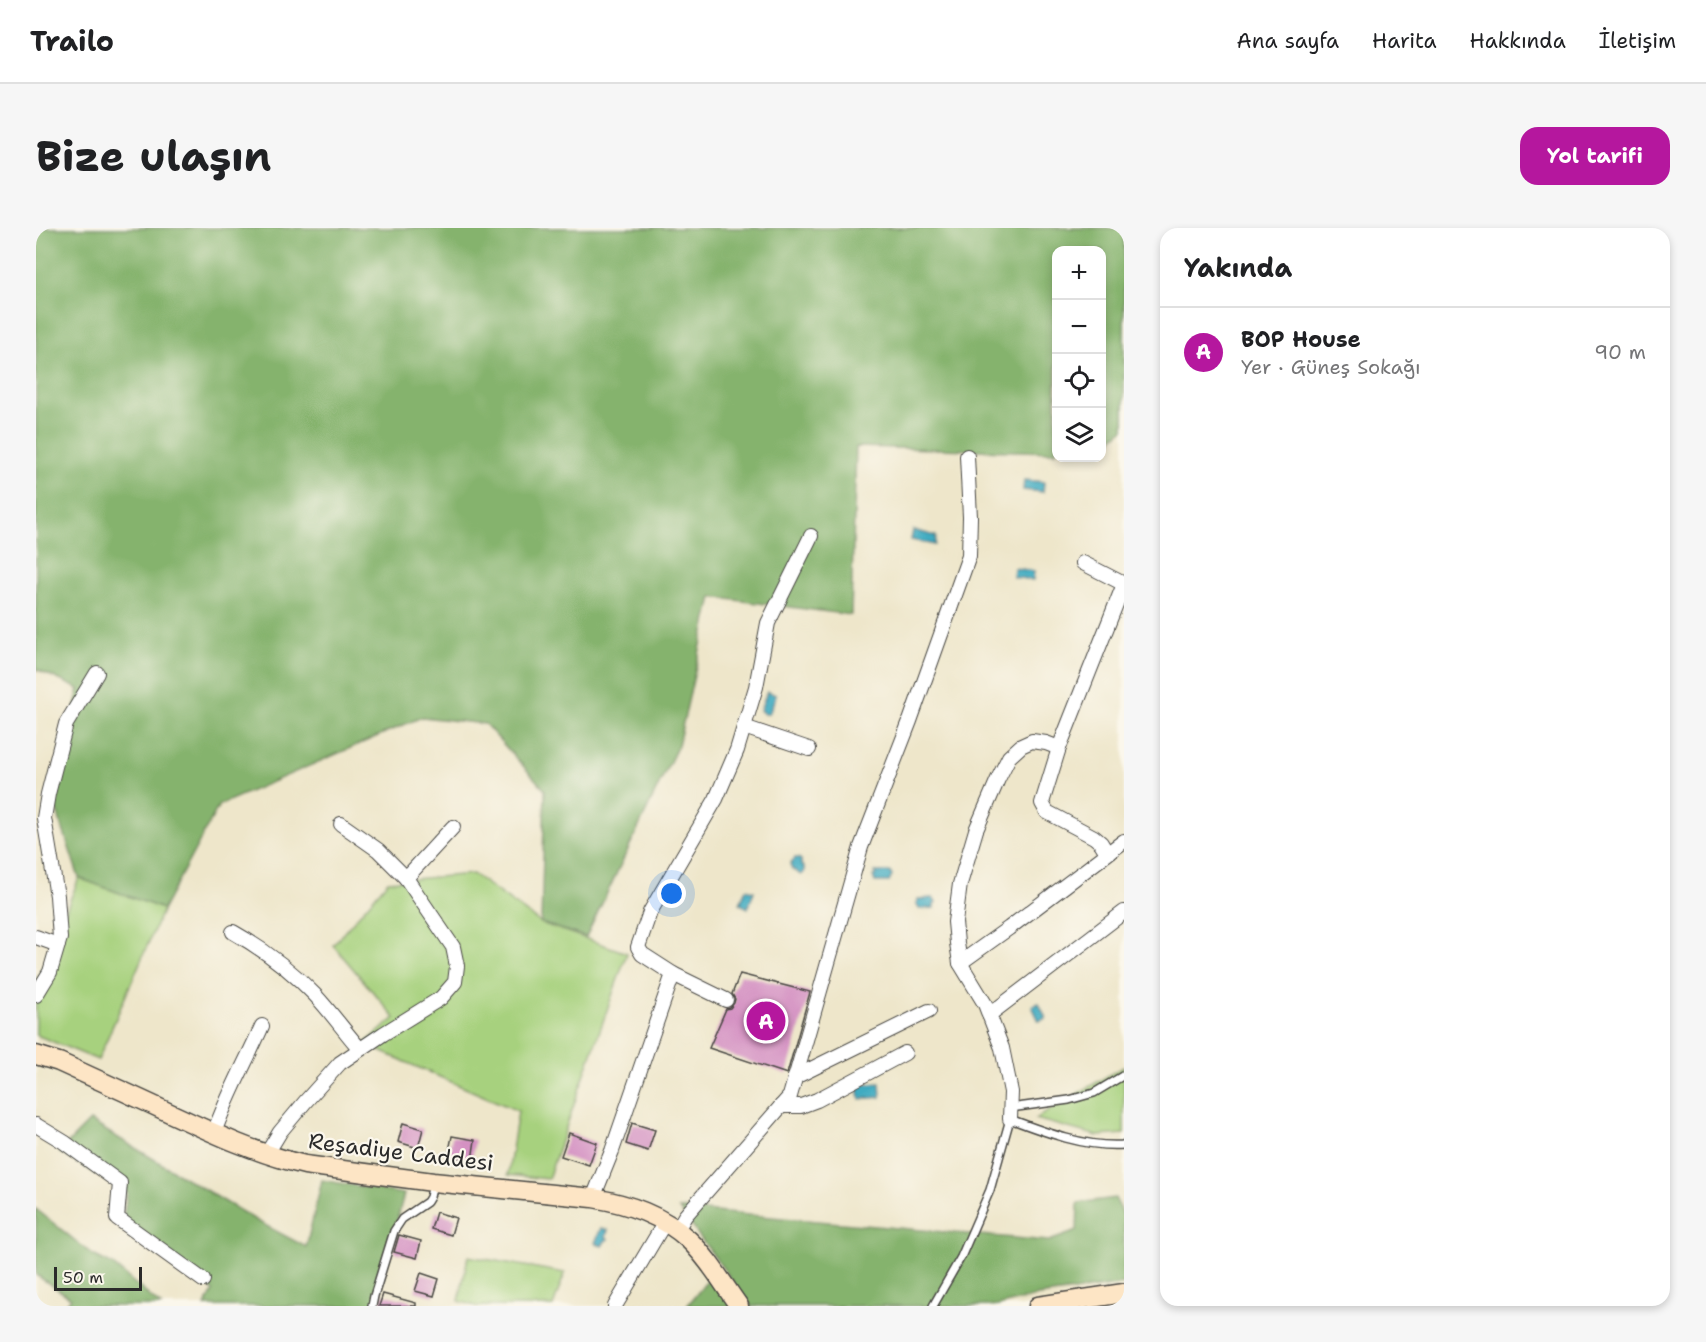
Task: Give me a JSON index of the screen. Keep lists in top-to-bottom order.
{
  "streets": {
    "street": ["Reşadiye Caddesi"]
  },
  "scale_bar": "50 m",
  "page": {
    "header": "Trailo",
    "nav": [
      "Ana sayfa",
      "Harita",
      "Hakkında",
      "İletişim"
    ],
    "buttons": "Yol tarifi",
    "title": "Bize ulaşın",
    "heading": "Yakında",
    "map_buttons": ["+", "−"],
    "list": [
      {
        "mark": "A",
        "name": "BOP House",
        "note": "Yer · Güneş Sokağı",
        "value": "90 m"
      }
    ],
    "pins": "A",
    "scale": "50 m"
  }
}
